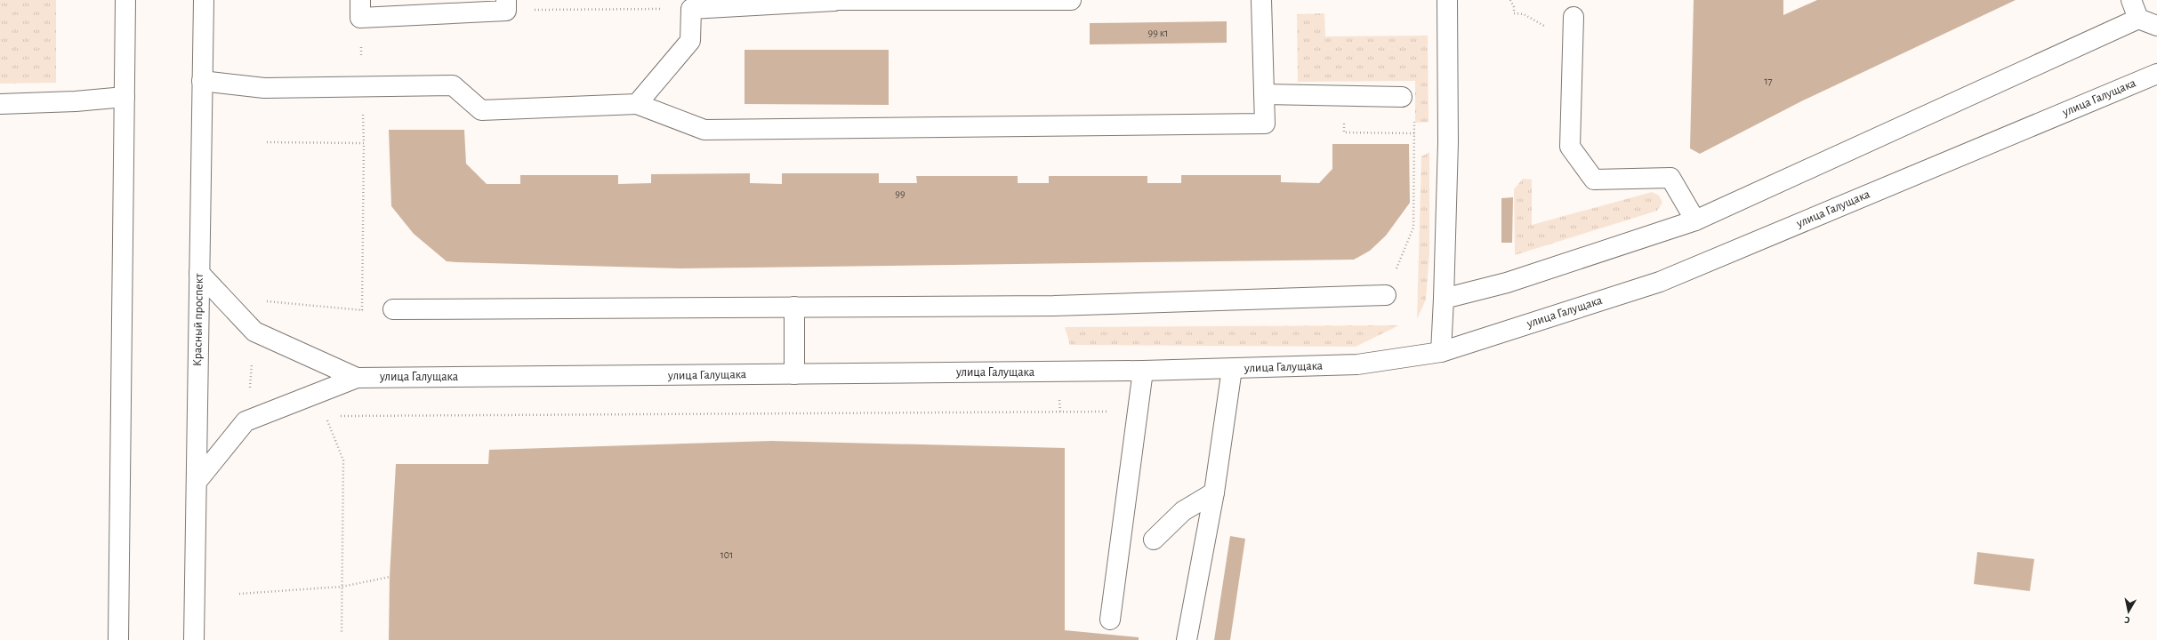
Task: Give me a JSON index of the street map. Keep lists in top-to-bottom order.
{
  "streets": {
    "street": ["улица Галущака", "Красный проспект"]
  },
  "house_numbers": [
    "99 к1",
    "17",
    "99",
    "101"
  ],
  "north": "bottom"
}
